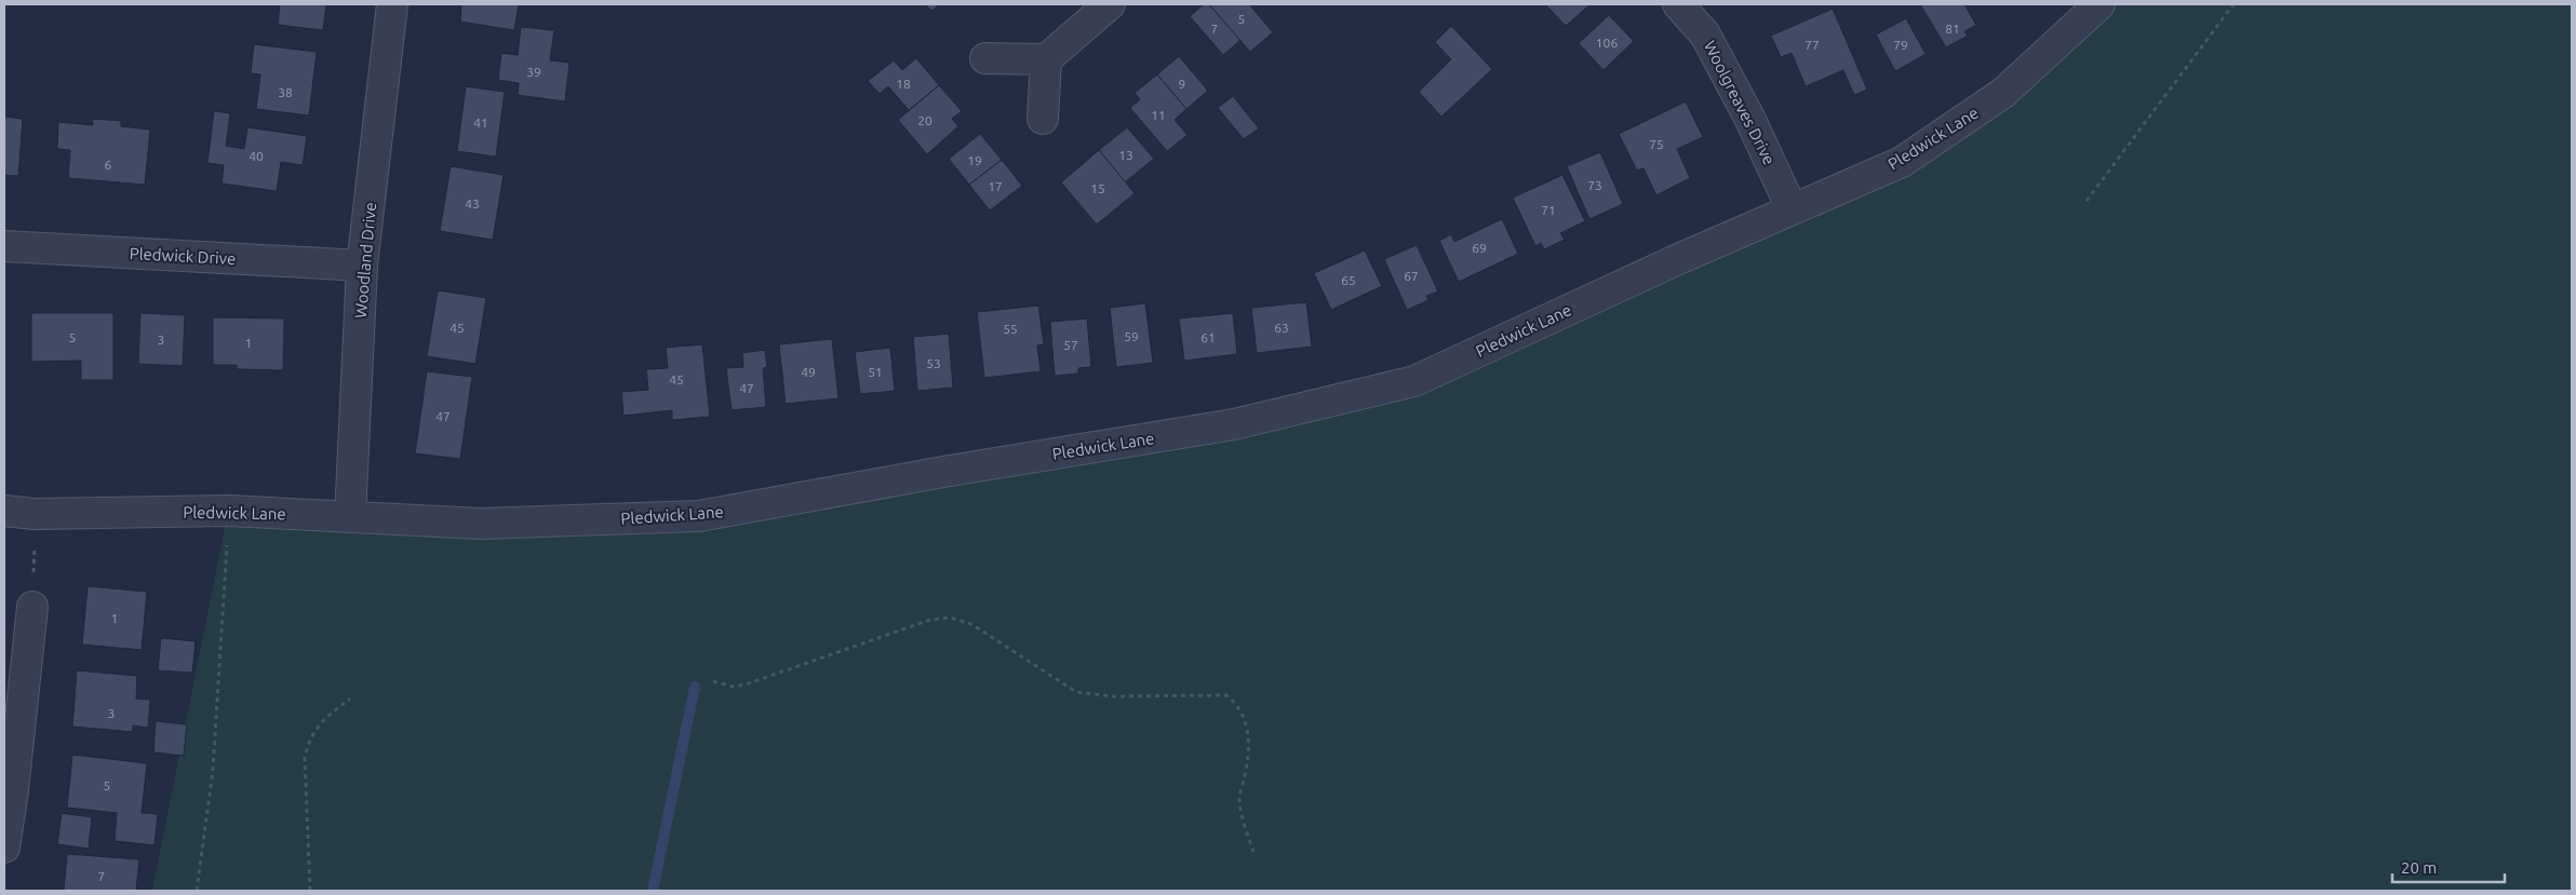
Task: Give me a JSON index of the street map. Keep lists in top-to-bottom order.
{
  "streets": {
    "street": [
      "Woolgreaves Drive",
      "Pledwick Lane",
      "Pledwick Drive",
      "Woodland Drive"
    ]
  },
  "crossings": [
    ["Woolgreaves Drive", "Pledwick Lane"],
    ["Pledwick Lane", "Woodland Drive"],
    ["Pledwick Drive", "Woodland Drive"]
  ],
  "house_numbers": [
    "5",
    "7",
    "81",
    "106",
    "77",
    "79",
    "39",
    "18",
    "9",
    "38",
    "11",
    "20",
    "41",
    "75",
    "13",
    "40",
    "19",
    "6",
    "73",
    "17",
    "15",
    "43",
    "71",
    "69",
    "67",
    "65",
    "45",
    "63",
    "55",
    "59",
    "5",
    "61",
    "3",
    "1",
    "57",
    "53",
    "49",
    "51",
    "45",
    "47",
    "47",
    "1",
    "3",
    "5",
    "7"
  ],
  "scale_bar": "20 m"
}
